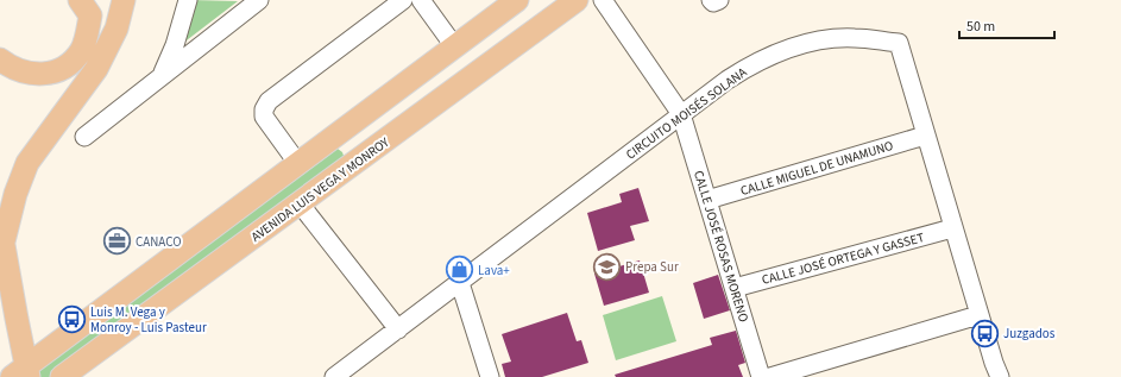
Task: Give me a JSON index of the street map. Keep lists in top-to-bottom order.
{
  "streets": {
    "main road": ["AVENIDA LUIS VEGA Y MONROY"],
    "street": [
      "CIRCUITO MOISÉS SOLANA",
      "CALLE MIGUEL DE UNAMUNO",
      "CALLE JOSÉ ROSAS MORENO",
      "CALLE JOSÉ ORTEGA Y GASSET"
    ]
  },
  "crossings": [
    ["CIRCUITO MOISÉS SOLANA", "CALLE MIGUEL DE UNAMUNO"],
    ["CIRCUITO MOISÉS SOLANA", "CALLE JOSÉ ROSAS MORENO"],
    ["CIRCUITO MOISÉS SOLANA", "CALLE JOSÉ ORTEGA Y GASSET"],
    ["CALLE MIGUEL DE UNAMUNO", "CALLE JOSÉ ROSAS MORENO"],
    ["CALLE JOSÉ ROSAS MORENO", "CALLE JOSÉ ORTEGA Y GASSET"]
  ],
  "places": {
    "office": ["CANACO"],
    "school or university": ["Prepa Sur"],
    "shop": ["Lava+"],
    "bus stop": ["Luis M. Vega y Monroy - Luis Pasteur", "Juzgados"]
  },
  "scale_bar": "50 m"
}
